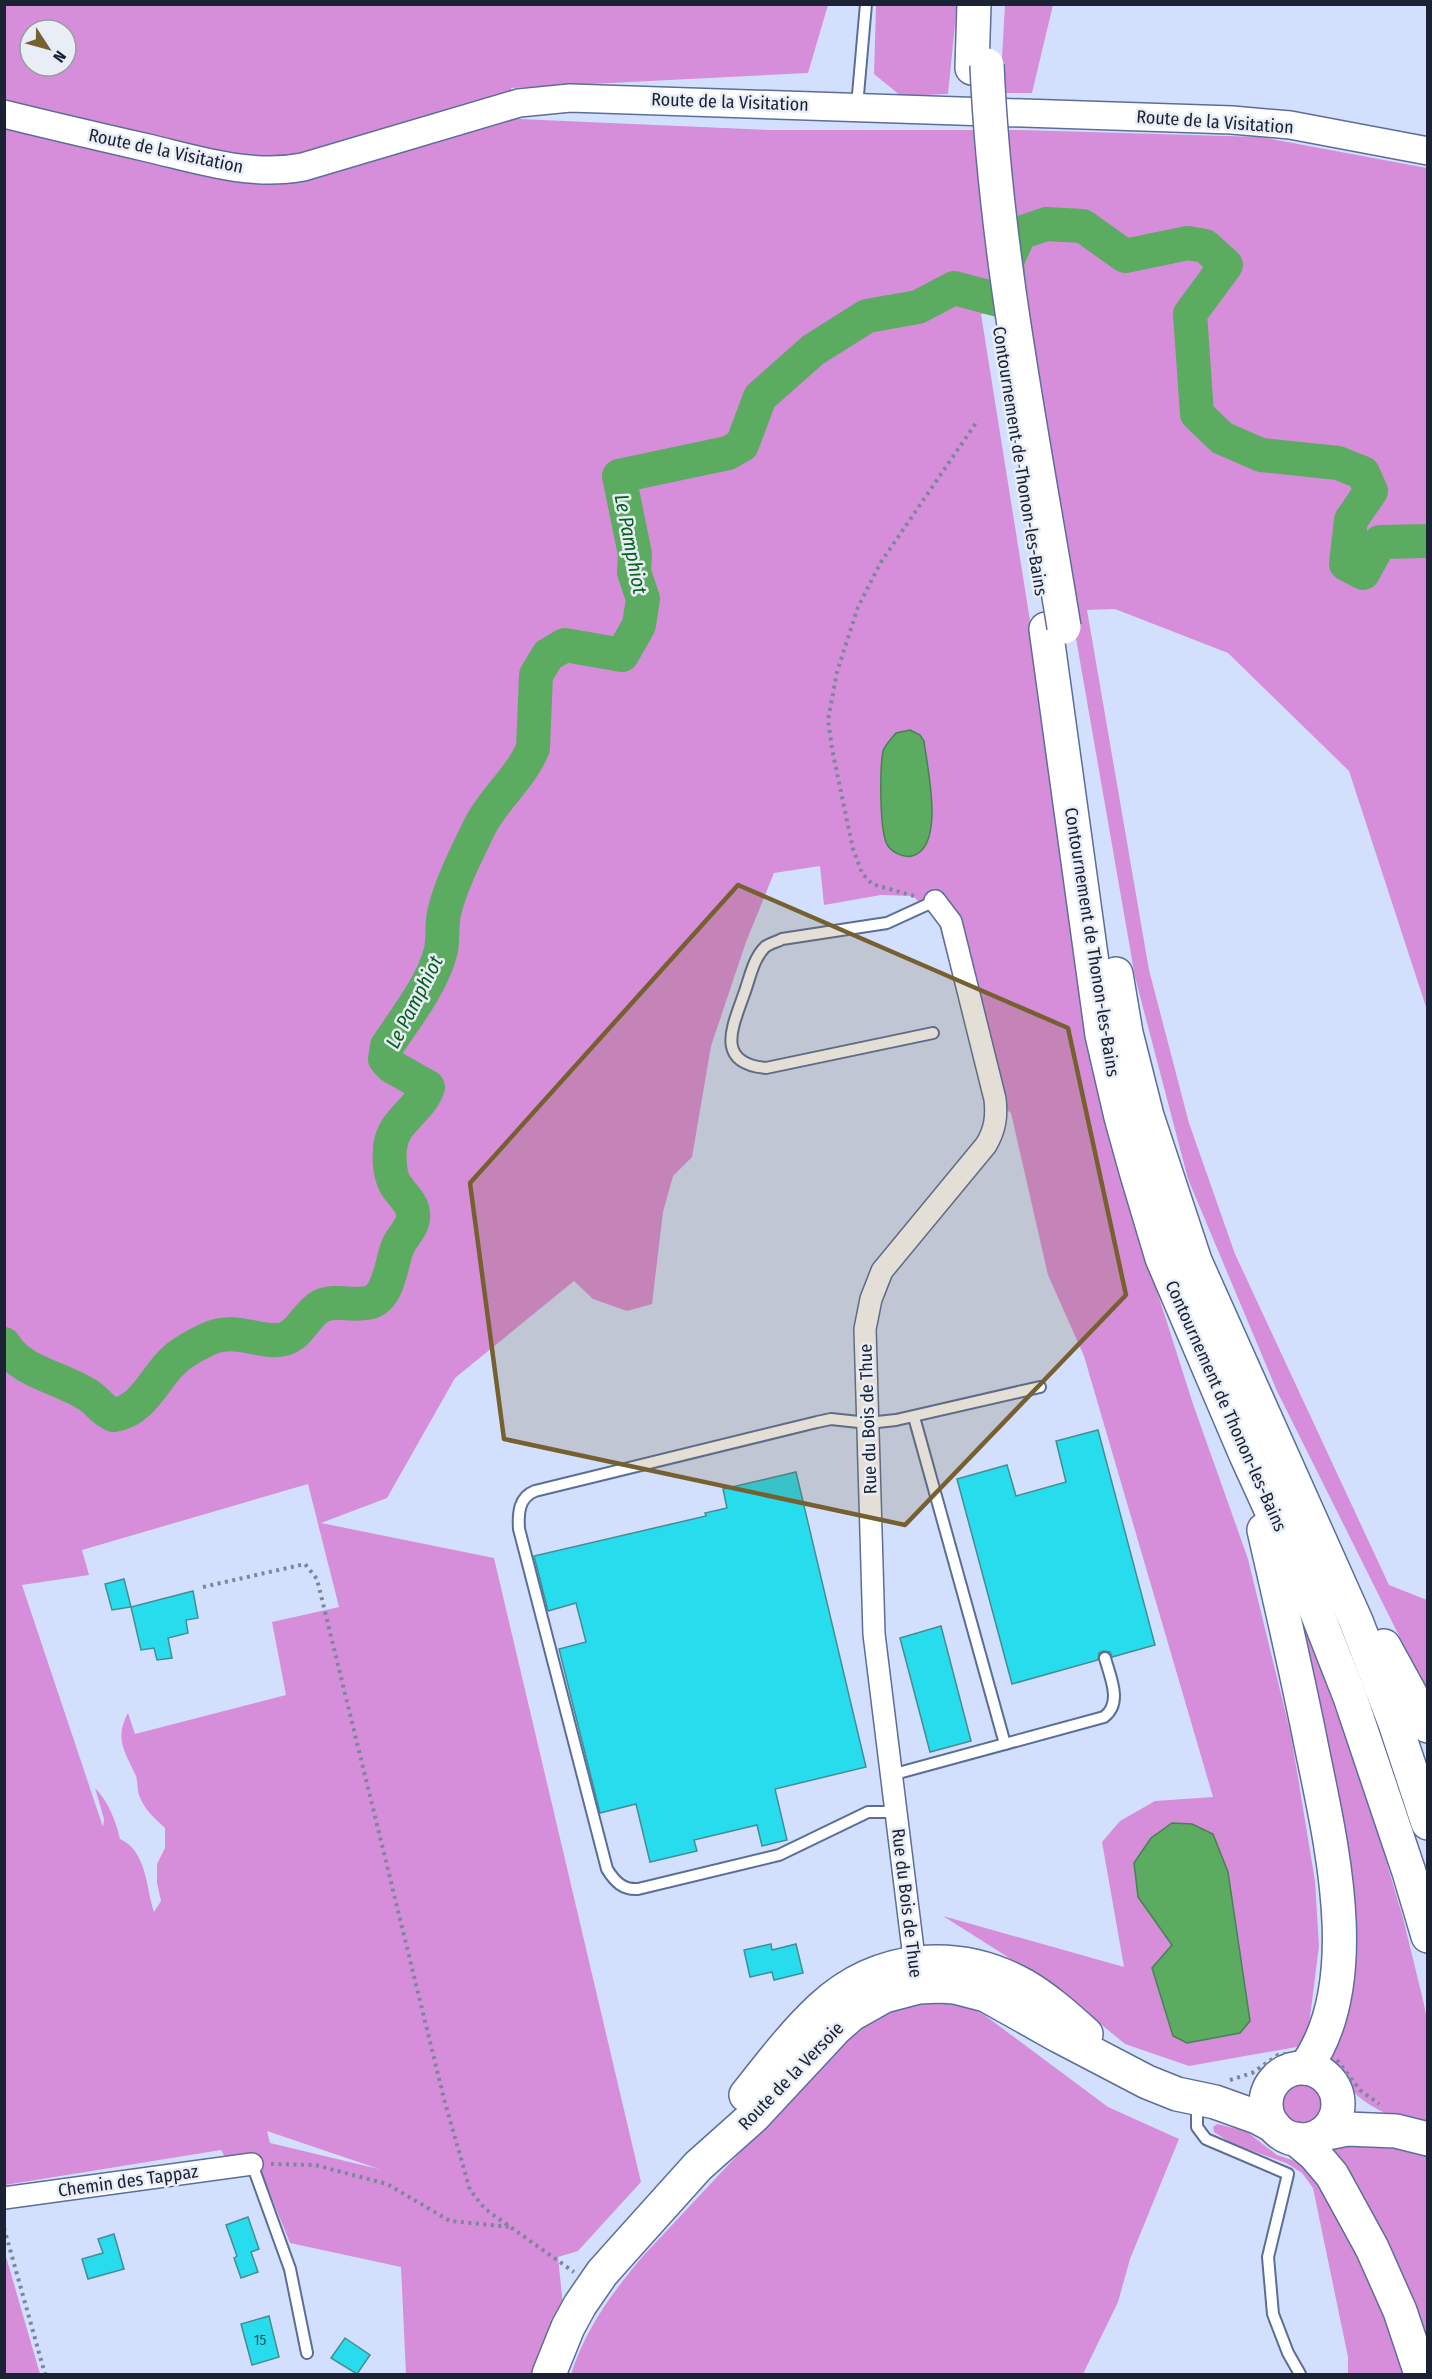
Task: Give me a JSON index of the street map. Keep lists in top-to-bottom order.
{
  "streets": {
    "main road": ["Contournement de Thonon-les-Bains", "Route de la Versoie"],
    "street": ["Route de la Visitation", "Rue du Bois de Thue", "Chemin des Tappaz"]
  },
  "crossings": [
    ["Rue du Bois de Thue", "Route de la Versoie"]
  ],
  "water": ["Le Pamphiot"],
  "house_numbers": ["15"],
  "north": "bottom right"
}
